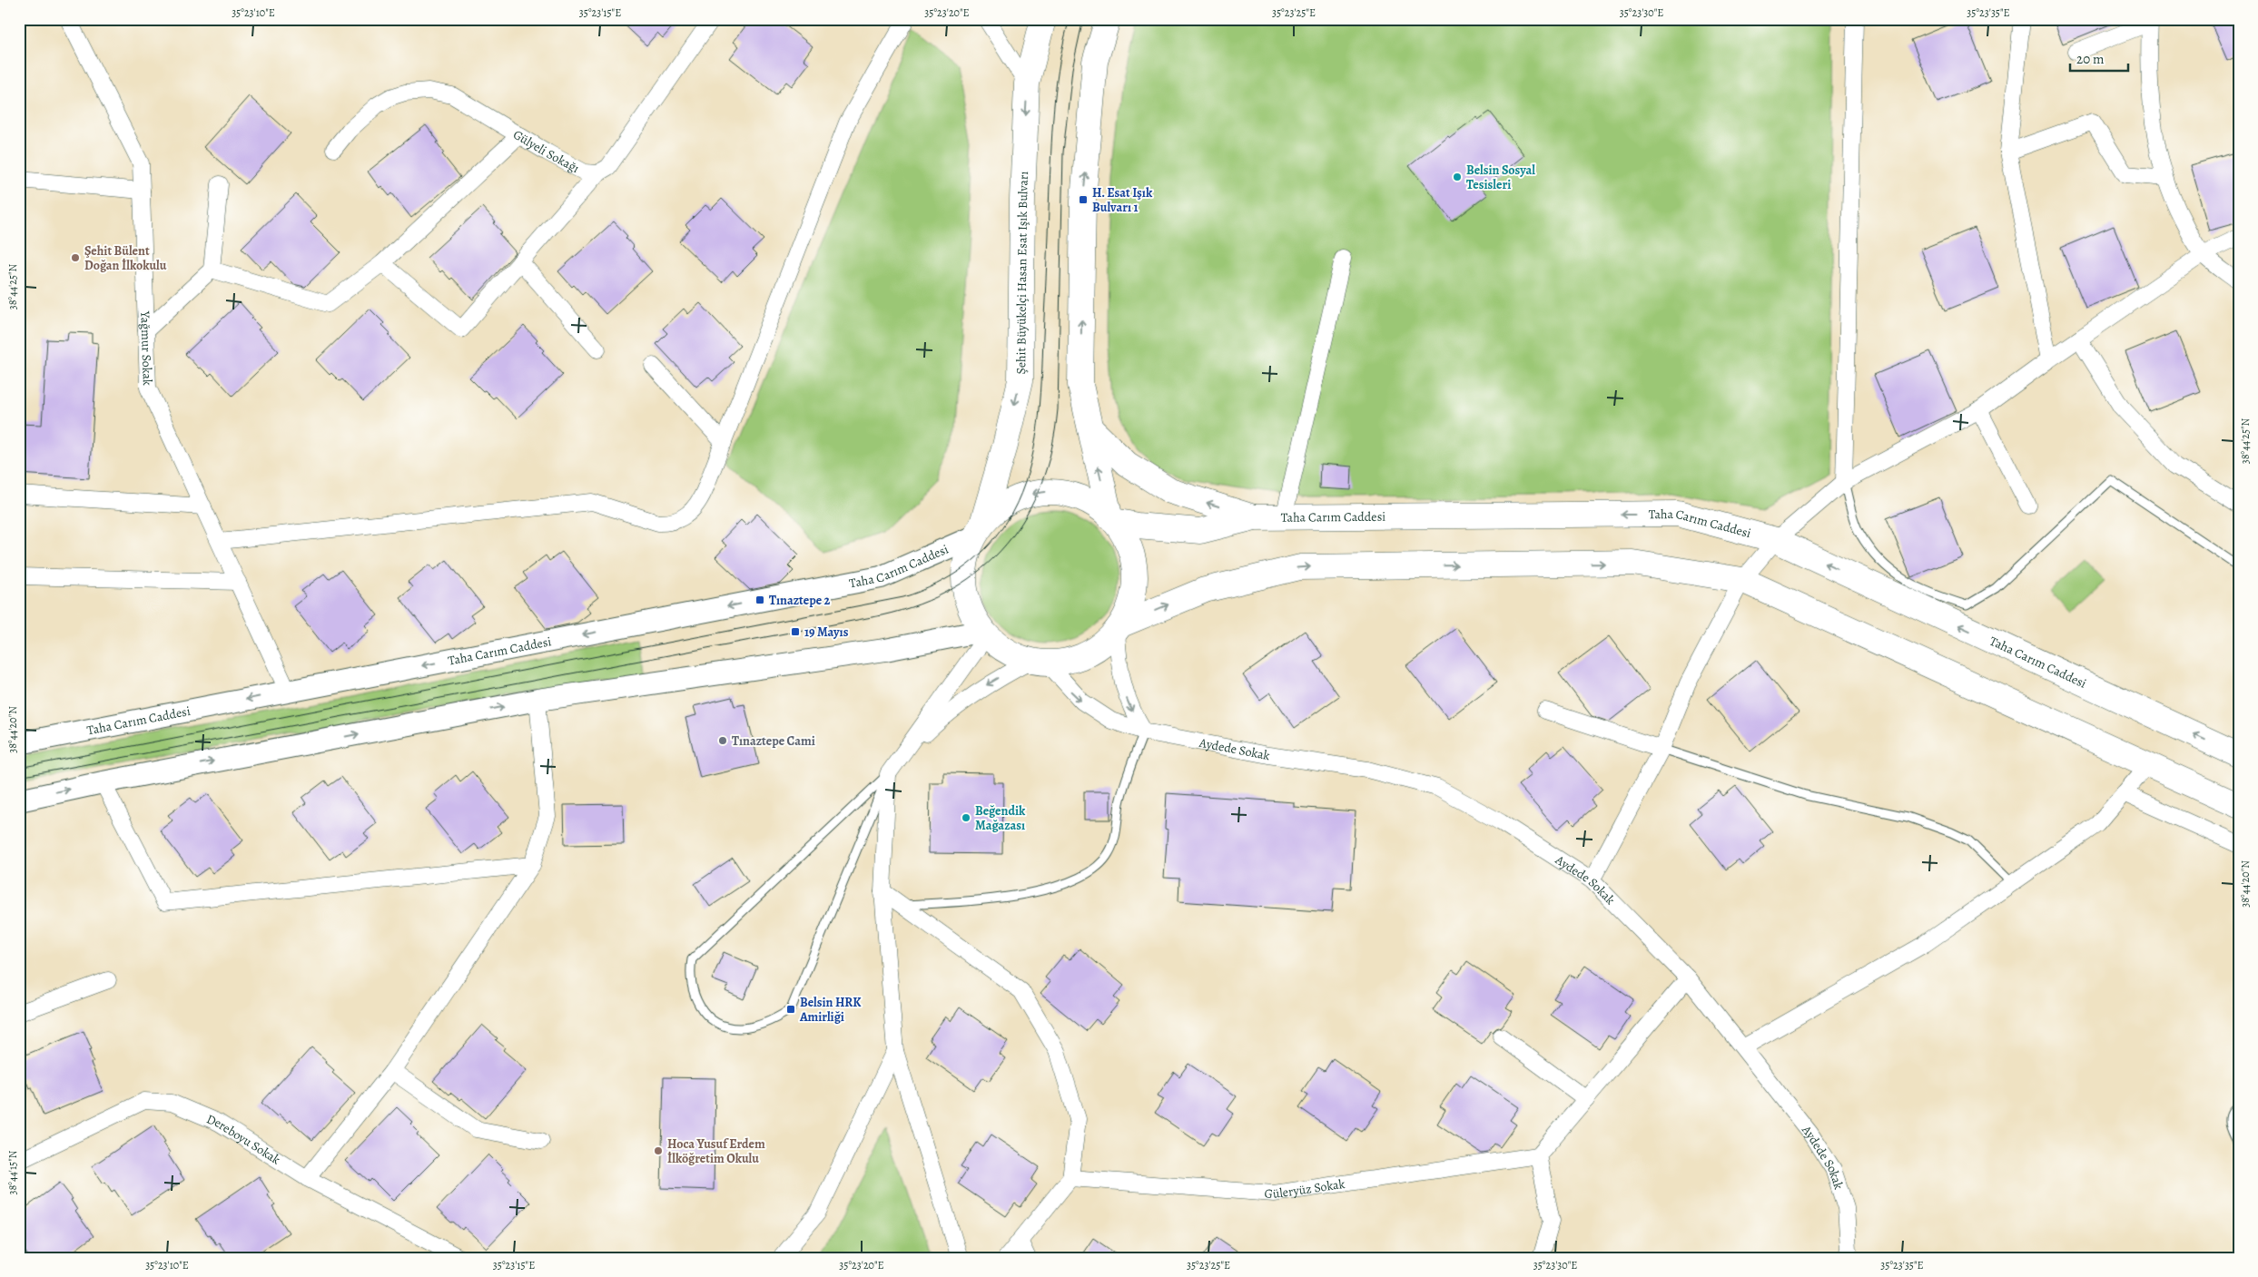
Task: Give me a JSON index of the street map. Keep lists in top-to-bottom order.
{
  "streets": {
    "main road": ["Şehit Büyükelçi Hasan Esat Işık Bulvarı", "Taha Carım Caddesi"],
    "street": [
      "Gülyeli Sokağı",
      "Yağmur Sokak",
      "Aydede Sokak",
      "Dereboyu Sokak",
      "Güleryüz Sokak"
    ]
  },
  "crossings": [
    ["Şehit Büyükelçi Hasan Esat Işık Bulvarı", "Taha Carım Caddesi"],
    ["Şehit Büyükelçi Hasan Esat Işık Bulvarı", "Aydede Sokak"],
    ["Yağmur Sokak", "Taha Carım Caddesi"]
  ],
  "places": {
    "other": [
      "Belsin Sosyal Tesisleri",
      "Şehit Bülent Doğan İlkokulu",
      "Tınaztepe Cami",
      "Beğendik Mağazası",
      "Hoca Yusuf Erdem İlköğretim Okulu"
    ],
    "transit": [
      "H. Esat Işık Bulvarı 1",
      "Tınaztepe 2",
      "19 Mayıs",
      "Belsin HRK Amirliği"
    ]
  },
  "scale_bar": "20 m",
  "coordinates": [
    "35°23'10\"E",
    "35°23'15\"E",
    "35°23'20\"E",
    "35°23'25\"E",
    "35°23'30\"E",
    "35°23'35\"E",
    "38°44'25\"N",
    "38°44'20\"N",
    "38°44'15\"N"
  ]
}
